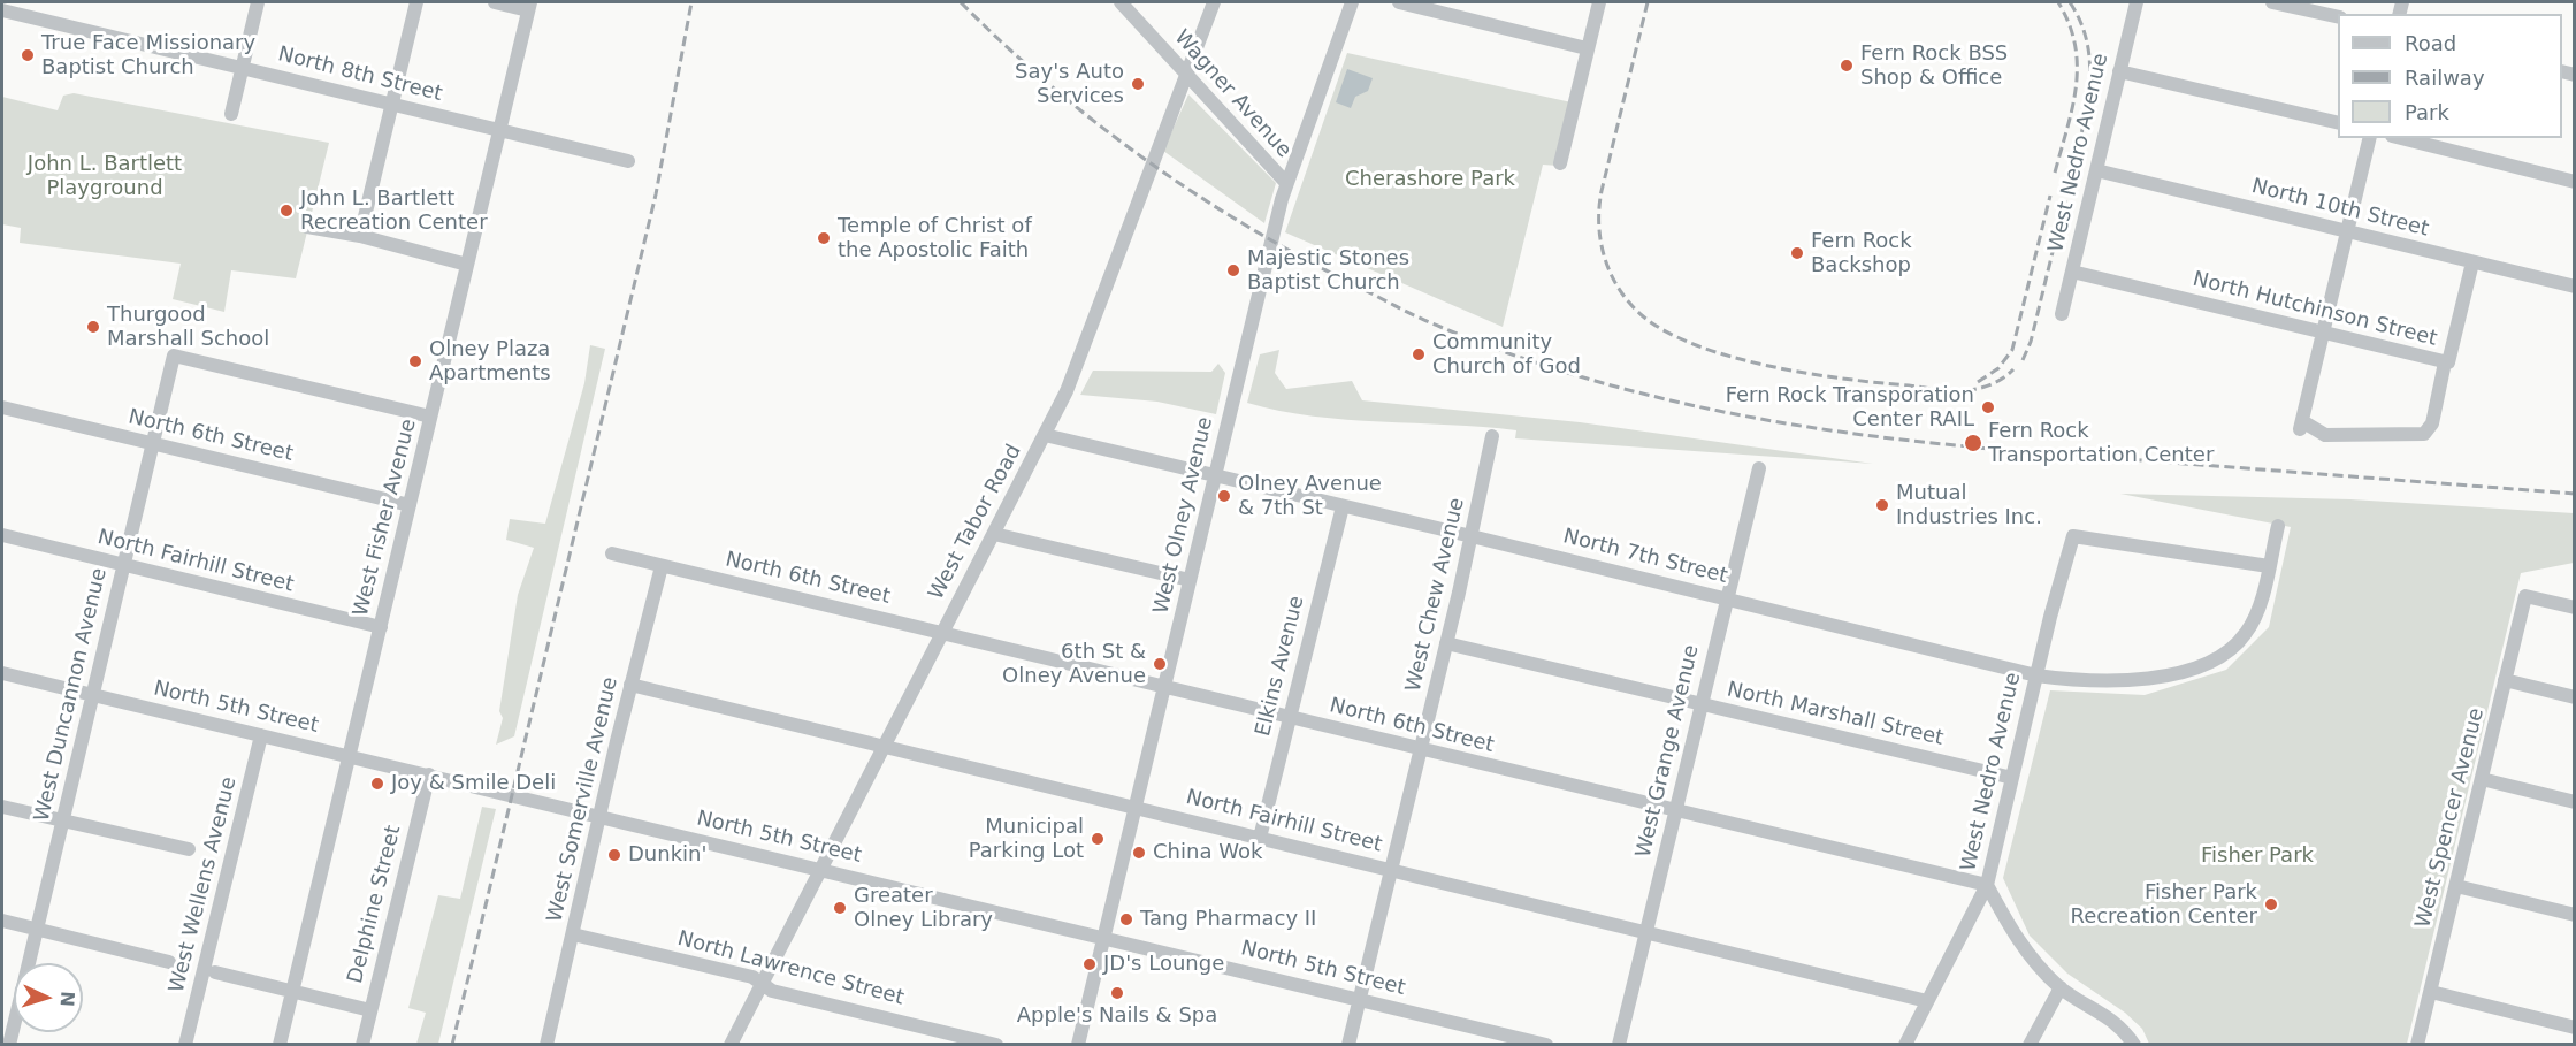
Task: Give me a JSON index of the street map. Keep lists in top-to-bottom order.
{
  "streets": {
    "street": [
      "North 8th Street",
      "Wagner Avenue",
      "West Nedro Avenue",
      "North 10th Street",
      "North Hutchinson Street",
      "North 6th Street",
      "West Olney Avenue",
      "West Fisher Avenue",
      "West Tabor Road",
      "North 7th Street",
      "North Fairhill Street",
      "West Chew Avenue",
      "Elkins Avenue",
      "West Duncannon Avenue",
      "North 5th Street",
      "North Marshall Street",
      "West Grange Avenue",
      "West Somerville Avenue",
      "West Spencer Avenue",
      "West Wellens Avenue",
      "Delphine Street",
      "North Lawrence Street"
    ]
  },
  "crossings": [
    ["North 8th Street", "West Fisher Avenue"],
    ["Wagner Avenue", "West Olney Avenue"],
    ["Wagner Avenue", "West Tabor Road"],
    ["West Nedro Avenue", "North 10th Street"],
    ["West Nedro Avenue", "North Hutchinson Street"],
    ["West Nedro Avenue", "North 6th Street"],
    ["West Nedro Avenue", "North 7th Street"],
    ["West Nedro Avenue", "North Fairhill Street"],
    ["West Nedro Avenue", "North Marshall Street"],
    ["North 10th Street", "North Hutchinson Street"],
    ["North 6th Street", "West Olney Avenue"],
    ["North 6th Street", "West Fisher Avenue"],
    ["North 6th Street", "West Tabor Road"],
    ["North 6th Street", "West Chew Avenue"],
    ["North 6th Street", "Elkins Avenue"],
    ["North 6th Street", "West Duncannon Avenue"],
    ["North 6th Street", "West Grange Avenue"],
    ["North 6th Street", "West Somerville Avenue"],
    ["West Olney Avenue", "North 7th Street"],
    ["West Olney Avenue", "North Fairhill Street"],
    ["West Olney Avenue", "North 5th Street"],
    ["West Fisher Avenue", "North Fairhill Street"],
    ["West Fisher Avenue", "West Duncannon Avenue"],
    ["West Fisher Avenue", "North 5th Street"],
    ["West Tabor Road", "North 7th Street"],
    ["West Tabor Road", "North Fairhill Street"],
    ["West Tabor Road", "North 5th Street"],
    ["West Tabor Road", "North Lawrence Street"],
    ["North 7th Street", "West Chew Avenue"],
    ["North 7th Street", "Elkins Avenue"],
    ["North 7th Street", "West Grange Avenue"],
    ["North Fairhill Street", "West Chew Avenue"],
    ["North Fairhill Street", "Elkins Avenue"],
    ["North Fairhill Street", "West Duncannon Avenue"],
    ["North Fairhill Street", "West Grange Avenue"],
    ["North Fairhill Street", "West Somerville Avenue"],
    ["West Chew Avenue", "North 5th Street"],
    ["West Chew Avenue", "North Marshall Street"],
    ["West Duncannon Avenue", "North 5th Street"],
    ["North 5th Street", "West Somerville Avenue"],
    ["North 5th Street", "West Wellens Avenue"],
    ["North 5th Street", "Delphine Street"],
    ["North Marshall Street", "West Grange Avenue"],
    ["West Somerville Avenue", "North Lawrence Street"]
  ],
  "parks": ["John L. Bartlett Playground", "Cherashore Park", "Fisher Park"],
  "places": [
    "True Face Missionary Baptist Church",
    "Fern Rock BSS Shop & Office",
    "Say's Auto Services",
    "John L. Bartlett Recreation Center",
    "Temple of Christ of the Apostolic Faith",
    "Fern Rock Backshop",
    "Majestic Stones Baptist Church",
    "Thurgood Marshall School",
    "Community Church of God",
    "Olney Plaza Apartments",
    "Fern Rock Transporation Center RAIL",
    "Fern Rock Transportation Center",
    "Olney Avenue & 7th St",
    "Mutual Industries Inc.",
    "6th St & Olney Avenue",
    "Joy & Smile Deli",
    "Municipal Parking Lot",
    "China Wok",
    "Dunkin'",
    "Fisher Park Recreation Center",
    "Greater Olney Library",
    "Tang Pharmacy II",
    "JD's Lounge",
    "Apple's Nails & Spa"
  ],
  "legend": ["Road", "Railway", "Park"],
  "north": "right"
}
